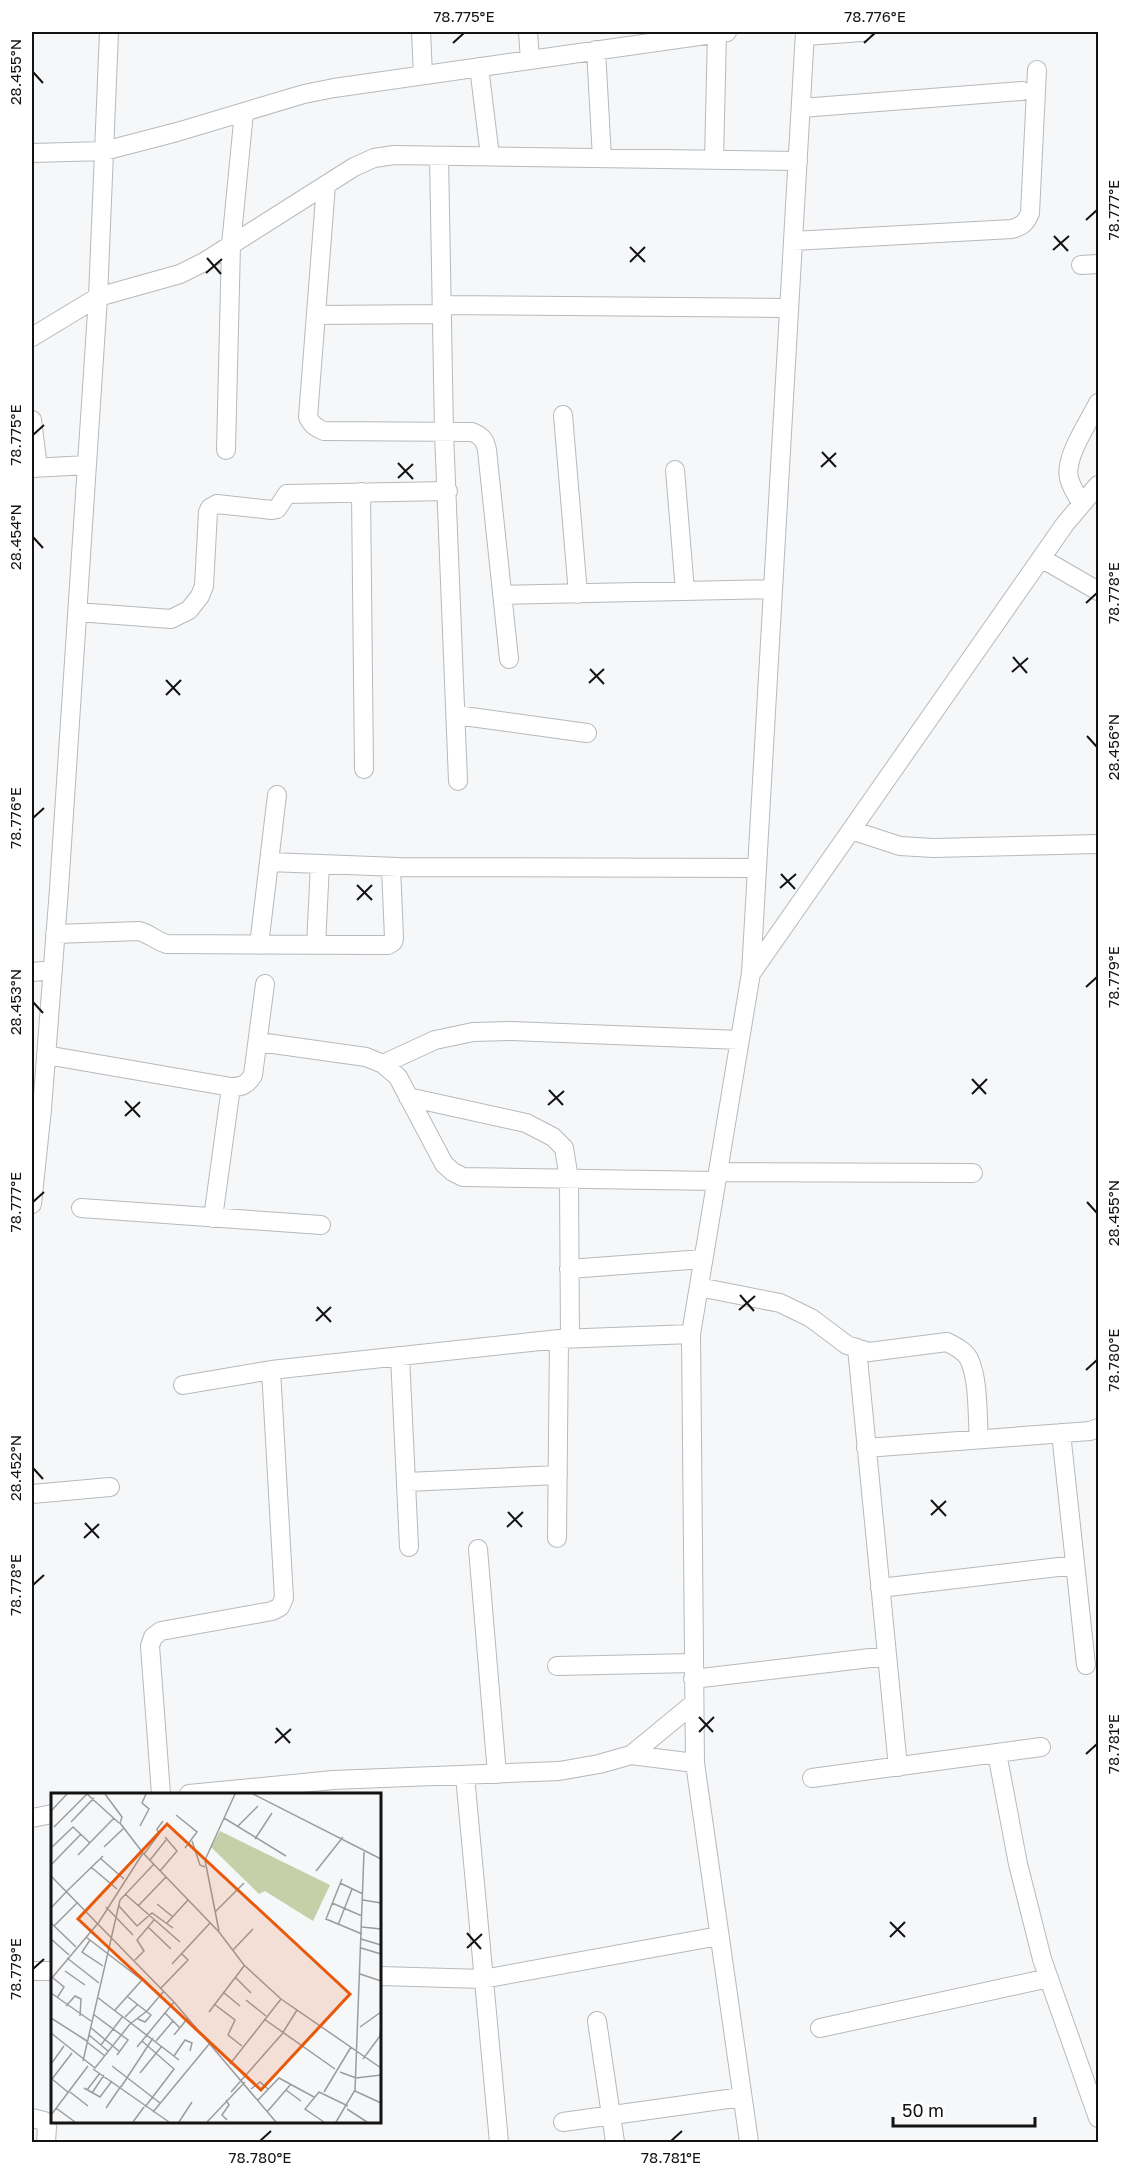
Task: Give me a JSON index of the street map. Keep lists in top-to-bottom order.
{
  "scale_bar": "50 m",
  "coordinates": [
    "78.775°E",
    "78.776°E",
    "28.455°N",
    "78.777°E",
    "28.454°N",
    "78.778°E",
    "28.456°N",
    "78.779°E",
    "28.453°N",
    "78.780°E",
    "28.452°N",
    "78.781°E"
  ]
}
